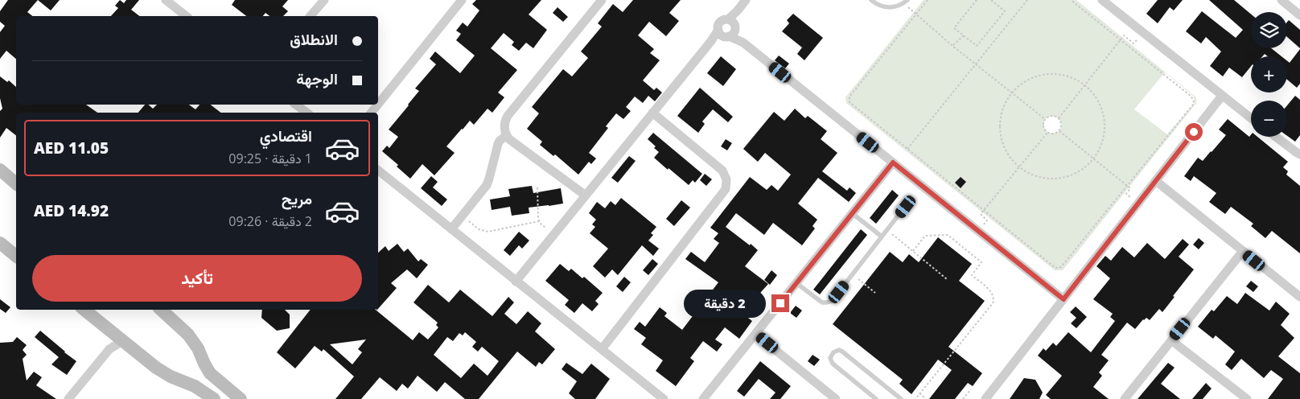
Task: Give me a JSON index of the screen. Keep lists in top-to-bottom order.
{
  "page": {
    "map_buttons": ["+", "−"],
    "banner": ["الانطلاق", "الوجهة"],
    "list": [
      {
        "name": "اقتصادي",
        "note": "1 دقيقة · 09:25",
        "value": "AED 11.05"
      },
      {
        "name": "مريح",
        "note": "2 دقيقة · 09:26",
        "value": "AED 14.92"
      }
    ],
    "buttons": "تأكيد",
    "bubble": "2 دقيقة"
  }
}
